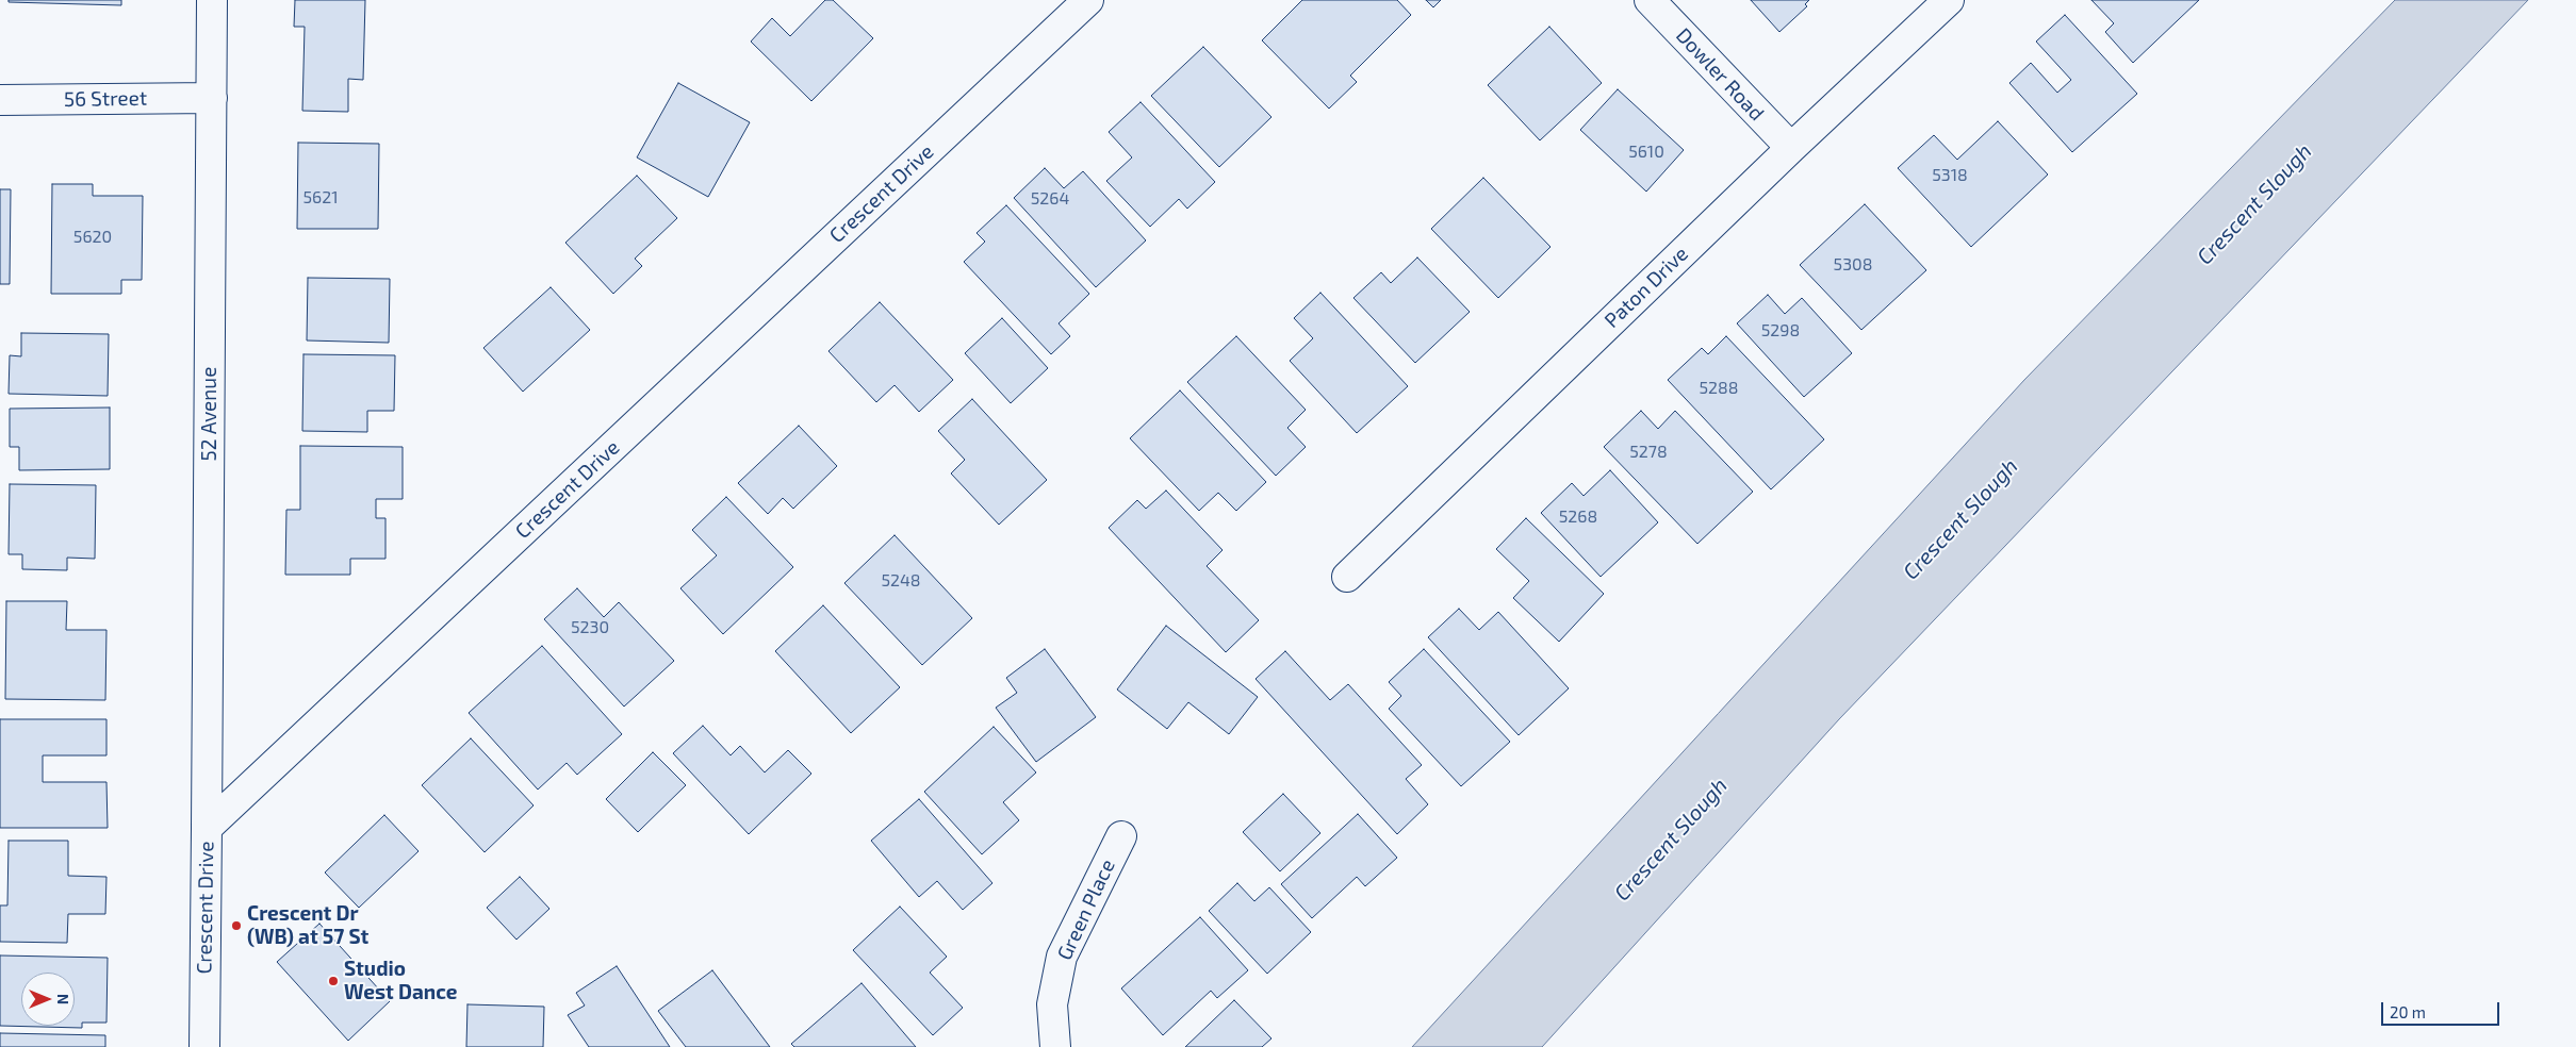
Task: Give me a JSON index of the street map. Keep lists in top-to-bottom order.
{
  "streets": {
    "street": [
      "Dowler Road",
      "56 Street",
      "Crescent Drive",
      "Paton Drive",
      "52 Avenue",
      "Green Place"
    ]
  },
  "crossings": [
    ["Dowler Road", "Paton Drive"],
    ["56 Street", "52 Avenue"],
    ["Crescent Drive", "52 Avenue"]
  ],
  "water": ["Crescent Slough"],
  "places": ["Crescent Dr (WB) at 57 St", "Studio West Dance"],
  "house_numbers": [
    "5610",
    "5318",
    "5621",
    "5264",
    "5620",
    "5308",
    "5298",
    "5288",
    "5278",
    "5268",
    "5248",
    "5230"
  ],
  "scale_bar": "20 m",
  "north": "right"
}
